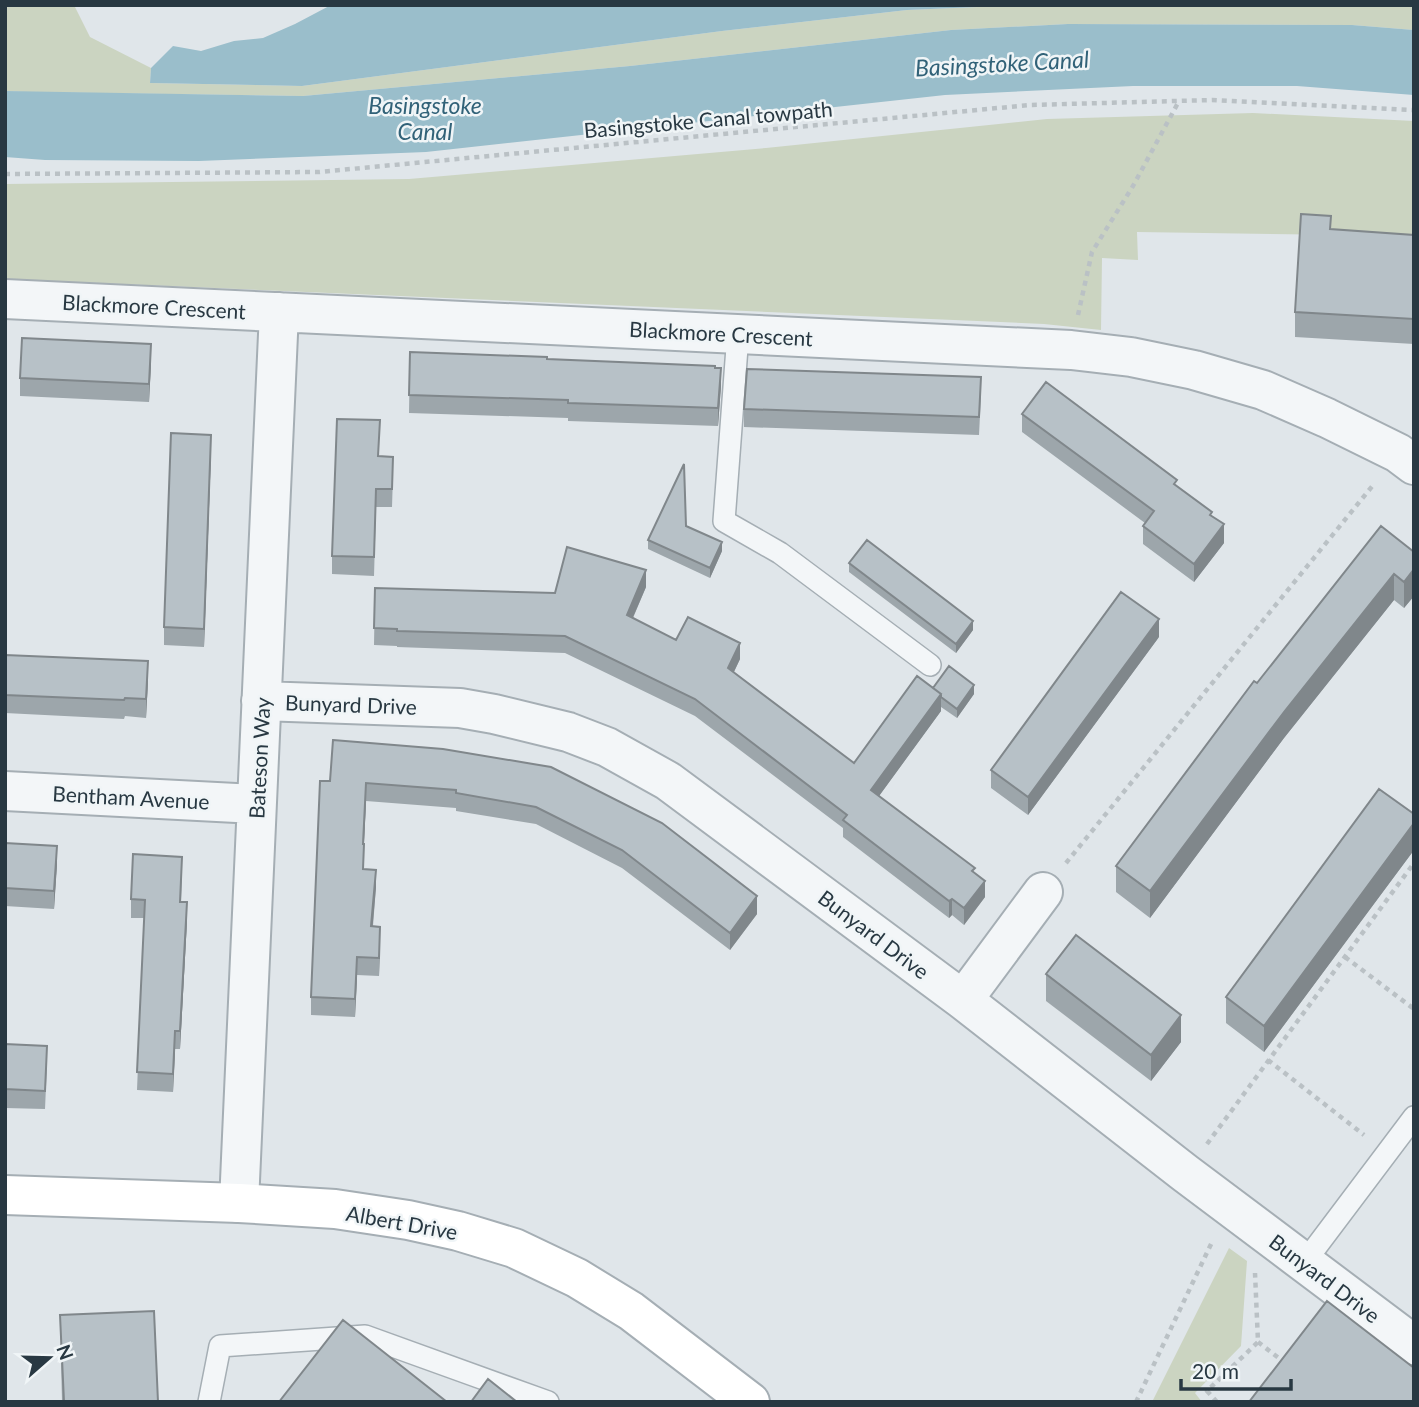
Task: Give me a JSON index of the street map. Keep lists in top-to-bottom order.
{
  "streets": {
    "street": [
      "Blackmore Crescent",
      "Bunyard Drive",
      "Bateson Way",
      "Bentham Avenue",
      "Albert Drive"
    ],
    "path": ["Basingstoke Canal towpath"]
  },
  "crossings": [
    ["Blackmore Crescent", "Bateson Way"],
    ["Bunyard Drive", "Bateson Way"],
    ["Bateson Way", "Bentham Avenue"],
    ["Bateson Way", "Albert Drive"]
  ],
  "water": ["Basingstoke Canal"],
  "scale_bar": "20 m",
  "north": "right"
}
